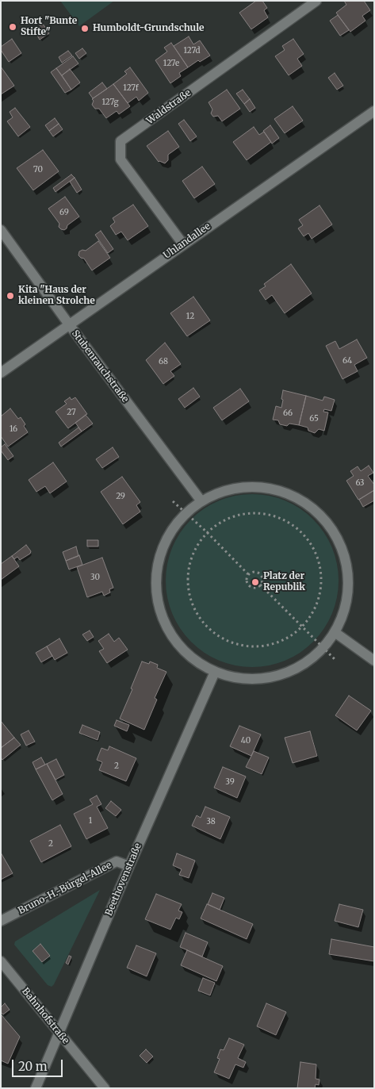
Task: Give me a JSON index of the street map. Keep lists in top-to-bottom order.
{
  "streets": {
    "street": [
      "Waldstraße",
      "Uhlandallee",
      "Stubenrauchstraße",
      "Beethovenstraße",
      "Bruno-H.-Bürgel-Allee",
      "Bahnhofstraße"
    ]
  },
  "crossings": [
    ["Waldstraße", "Uhlandallee"],
    ["Uhlandallee", "Stubenrauchstraße"],
    ["Beethovenstraße", "Bruno-H.-Bürgel-Allee"],
    ["Beethovenstraße", "Bahnhofstraße"]
  ],
  "places": [
    "Hort \"Bunte Stifte\"",
    "Humboldt-Grundschule",
    "Kita \"Haus der kleinen Strolche",
    "Platz der Republik"
  ],
  "house_numbers": [
    "127d",
    "127e",
    "127f",
    "127g",
    "70",
    "69",
    "12",
    "64",
    "68",
    "27",
    "66",
    "65",
    "16",
    "63",
    "29",
    "30",
    "40",
    "2",
    "39",
    "1",
    "38",
    "2"
  ],
  "scale_bar": "20 m"
}
